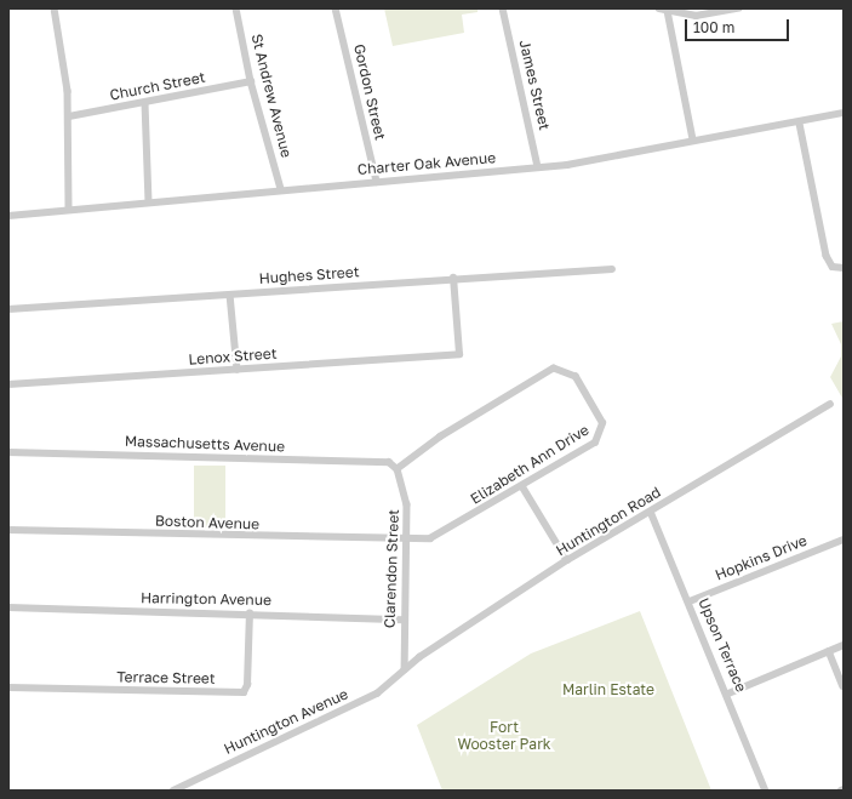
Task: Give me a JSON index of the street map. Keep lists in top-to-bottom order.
{
  "streets": {
    "street": [
      "James Street",
      "Church Street",
      "Gordon Street",
      "St Andrew Avenue",
      "Charter Oak Avenue",
      "Hughes Street",
      "Lenox Street",
      "Massachusetts Avenue",
      "Elizabeth Ann Drive",
      "Huntington Road",
      "Boston Avenue",
      "Hopkins Drive",
      "Clarendon Street",
      "Harrington Avenue",
      "Upson Terrace",
      "Terrace Street",
      "Huntington Avenue"
    ]
  },
  "crossings": [
    ["James Street", "Charter Oak Avenue"],
    ["Church Street", "St Andrew Avenue"],
    ["Gordon Street", "Charter Oak Avenue"],
    ["St Andrew Avenue", "Charter Oak Avenue"],
    ["Hughes Street", "Lenox Street"],
    ["Massachusetts Avenue", "Elizabeth Ann Drive"],
    ["Massachusetts Avenue", "Clarendon Street"],
    ["Elizabeth Ann Drive", "Boston Avenue"],
    ["Elizabeth Ann Drive", "Clarendon Street"],
    ["Huntington Road", "Clarendon Street"],
    ["Huntington Road", "Upson Terrace"],
    ["Huntington Road", "Huntington Avenue"],
    ["Boston Avenue", "Clarendon Street"],
    ["Hopkins Drive", "Upson Terrace"],
    ["Clarendon Street", "Harrington Avenue"],
    ["Clarendon Street", "Huntington Avenue"],
    ["Harrington Avenue", "Terrace Street"]
  ],
  "parks": ["Marlin Estate", "Fort Wooster Park"],
  "scale_bar": "100 m"
}
